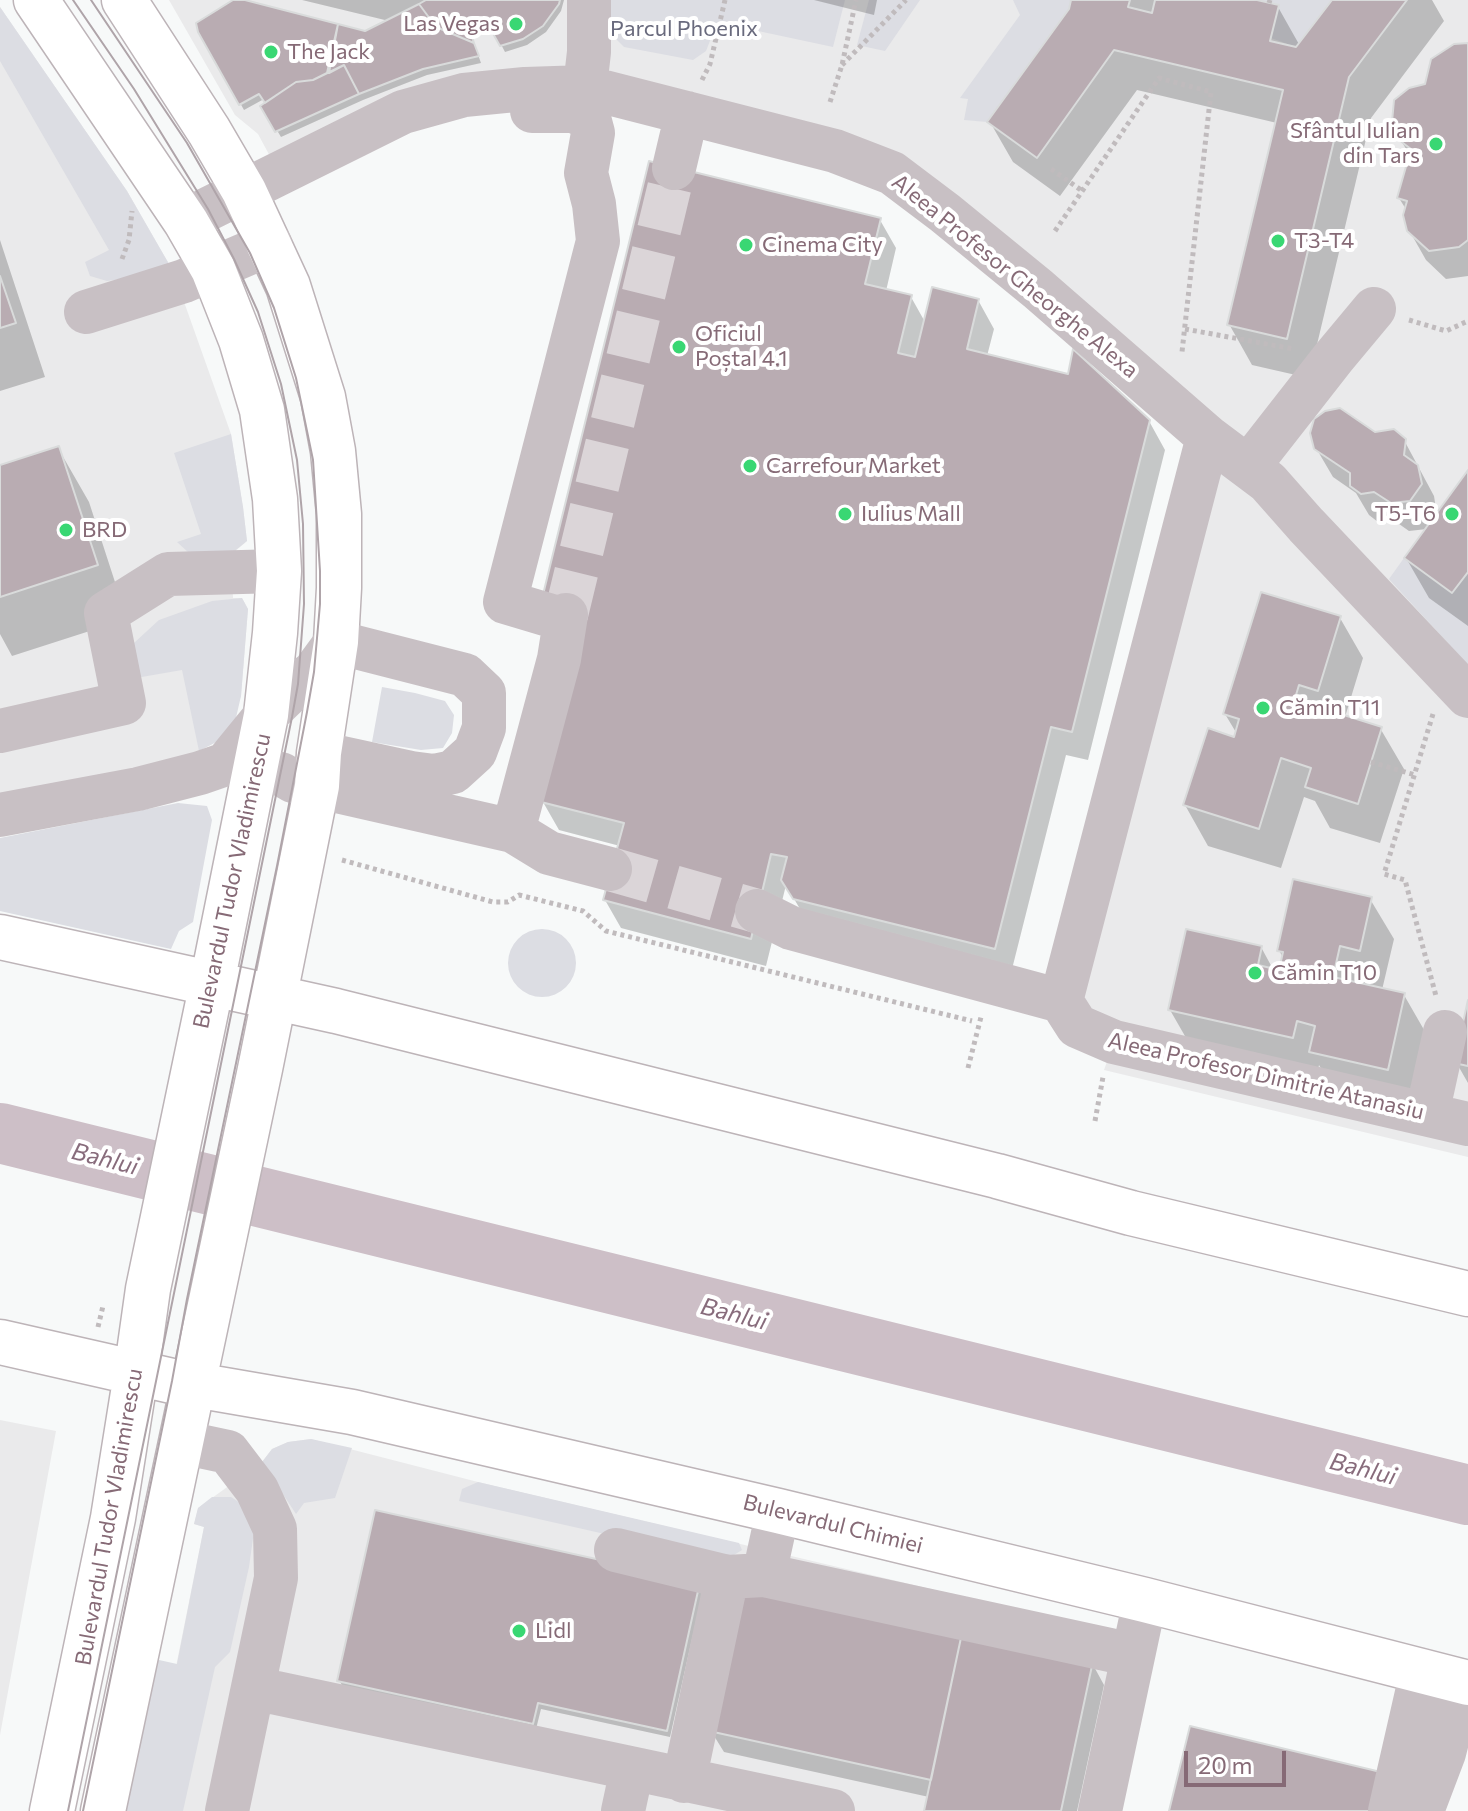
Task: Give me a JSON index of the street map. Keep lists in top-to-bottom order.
{
  "streets": {
    "main road": ["Bulevardul Tudor Vladimirescu", "Bulevardul Chimiei"],
    "street": ["Aleea Profesor Gheorghe Alexa", "Aleea Profesor Dimitrie Atanasiu"]
  },
  "crossings": [
    ["Aleea Profesor Gheorghe Alexa", "Bulevardul Tudor Vladimirescu"],
    ["Bulevardul Tudor Vladimirescu", "Bulevardul Chimiei"]
  ],
  "water": ["Bahlui"],
  "parks": ["Parcul Phoenix"],
  "places": [
    "Las Vegas",
    "The Jack",
    "Sfântul Iulian din Tars",
    "T3-T4",
    "Cinema City",
    "Oficiul Poștal 4.1",
    "Carrefour Market",
    "Iulius Mall",
    "T5-T6",
    "BRD",
    "Cămin T11",
    "Cămin T10",
    "Lidl"
  ],
  "scale_bar": "20 m"
}
